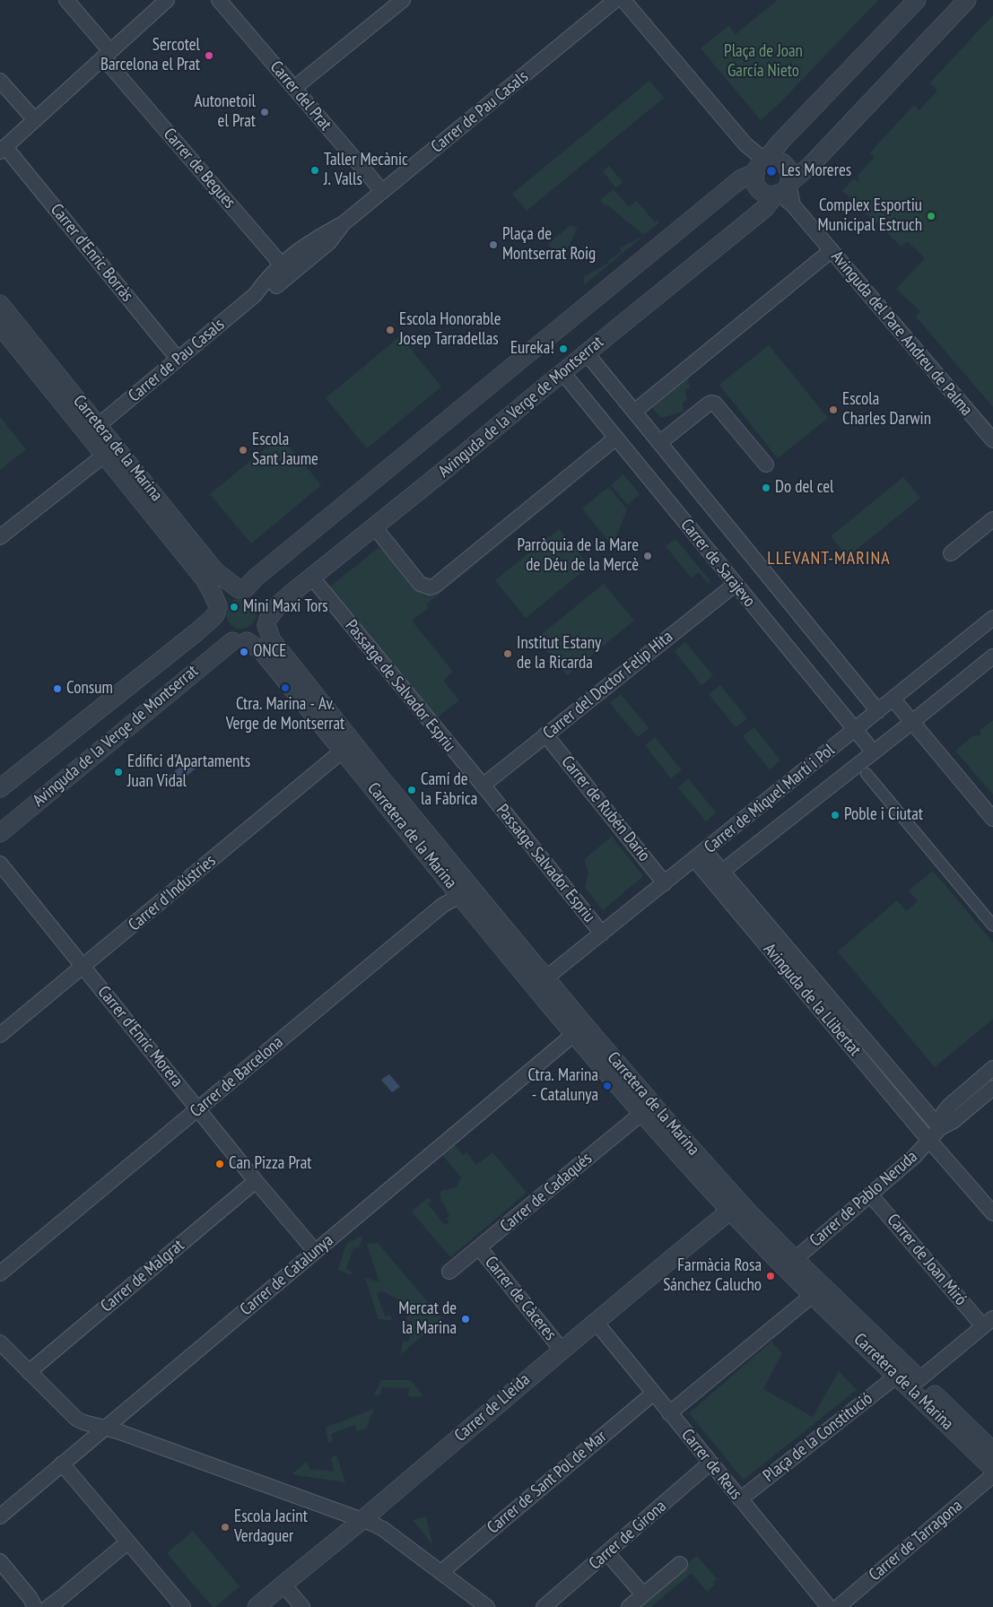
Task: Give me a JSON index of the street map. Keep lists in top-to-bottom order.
{
  "streets": {
    "street": [
      "Carrer del Prat",
      "Carrer de Pau Casals",
      "Carrer de Begues",
      "Carrer d'Enric Borràs",
      "Avinguda del Pare Andreu de Palma",
      "Avinguda de la Verge de Montserrat",
      "Carretera de la Marina",
      "Carrer de Sarajevo",
      "Carrer del Doctor Felip Hita",
      "Passatge de Salvador Espriu",
      "Carrer de Miquel Martí i Pol",
      "Carrer de Rubén Darío",
      "Passatge Salvador Espriu",
      "Carrer d'Indústries",
      "Avinguda de la Llibertat",
      "Carrer d'Enric Morera",
      "Carrer de Barcelona",
      "Carrer de Cadaqués",
      "Carrer de Pablo Neruda",
      "Carrer de Joan Miró",
      "Carrer de Catalunya",
      "Carrer de Malgrat",
      "Carrer de Càceres",
      "Carrer de Lleida",
      "Plaça de la Constitució",
      "Carrer de Reus",
      "Carrer de Sant Pol de Mar",
      "Carrer de Girona",
      "Carrer de Tarragona"
    ]
  },
  "crossings": [
    ["Carrer del Prat", "Carrer de Pau Casals"],
    ["Carrer de Pau Casals", "Carrer de Begues"],
    ["Carrer de Pau Casals", "Carrer d'Enric Borràs"],
    ["Carrer de Pau Casals", "Carretera de la Marina"],
    ["Avinguda del Pare Andreu de Palma", "Avinguda de la Verge de Montserrat"],
    ["Avinguda de la Verge de Montserrat", "Carretera de la Marina"],
    ["Avinguda de la Verge de Montserrat", "Carrer de Sarajevo"],
    ["Avinguda de la Verge de Montserrat", "Passatge de Salvador Espriu"],
    ["Carretera de la Marina", "Carrer de Miquel Martí i Pol"],
    ["Carretera de la Marina", "Carrer d'Indústries"],
    ["Carretera de la Marina", "Carrer de Barcelona"],
    ["Carretera de la Marina", "Carrer de Cadaqués"],
    ["Carretera de la Marina", "Carrer de Pablo Neruda"],
    ["Carretera de la Marina", "Carrer de Catalunya"],
    ["Carretera de la Marina", "Carrer de Lleida"],
    ["Carretera de la Marina", "Plaça de la Constitució"],
    ["Carrer de Sarajevo", "Carrer del Doctor Felip Hita"],
    ["Carrer de Sarajevo", "Carrer de Miquel Martí i Pol"],
    ["Carrer del Doctor Felip Hita", "Passatge de Salvador Espriu"],
    ["Carrer del Doctor Felip Hita", "Carrer de Rubén Darío"],
    ["Carrer del Doctor Felip Hita", "Passatge Salvador Espriu"],
    ["Passatge de Salvador Espriu", "Passatge Salvador Espriu"],
    ["Carrer de Miquel Martí i Pol", "Carrer de Rubén Darío"],
    ["Carrer de Miquel Martí i Pol", "Passatge Salvador Espriu"],
    ["Carrer de Miquel Martí i Pol", "Avinguda de la Llibertat"],
    ["Carrer d'Indústries", "Carrer d'Enric Morera"],
    ["Avinguda de la Llibertat", "Carrer de Pablo Neruda"],
    ["Carrer d'Enric Morera", "Carrer de Barcelona"],
    ["Carrer d'Enric Morera", "Carrer de Catalunya"],
    ["Carrer d'Enric Morera", "Carrer de Malgrat"],
    ["Carrer de Cadaqués", "Carrer de Càceres"],
    ["Carrer de Pablo Neruda", "Carrer de Joan Miró"],
    ["Carrer de Càceres", "Carrer de Lleida"],
    ["Carrer de Lleida", "Carrer de Reus"],
    ["Plaça de la Constitució", "Carrer de Reus"],
    ["Carrer de Reus", "Carrer de Sant Pol de Mar"],
    ["Carrer de Reus", "Carrer de Girona"]
  ],
  "districts": ["LLEVANT-MARINA"],
  "parks": ["Plaça de Joan García Nieto"],
  "places": [
    "Sercotel Barcelona el Prat",
    "Autonetoil el Prat",
    "Taller Mecànic J. Valls",
    "Les Moreres",
    "Complex Esportiu Municipal Estruch",
    "Plaça de Montserrat Roig",
    "Escola Honorable Josep Tarradellas",
    "Eureka!",
    "Escola Charles Darwin",
    "Escola Sant Jaume",
    "Do del cel",
    "Parròquia de la Mare de Déu de la Mercè",
    "Mini Maxi Tors",
    "ONCE",
    "Institut Estany de la Ricarda",
    "Ctra. Marina - Av. Verge de Montserrat",
    "Consum",
    "Edifici d'Apartaments Juan Vidal",
    "Camí de la Fàbrica",
    "Poble i Ciutat",
    "Ctra. Marina - Catalunya",
    "Can Pizza Prat",
    "Farmàcia Rosa Sánchez Calucho",
    "Mercat de la Marina",
    "Escola Jacint Verdaguer"
  ]
}
